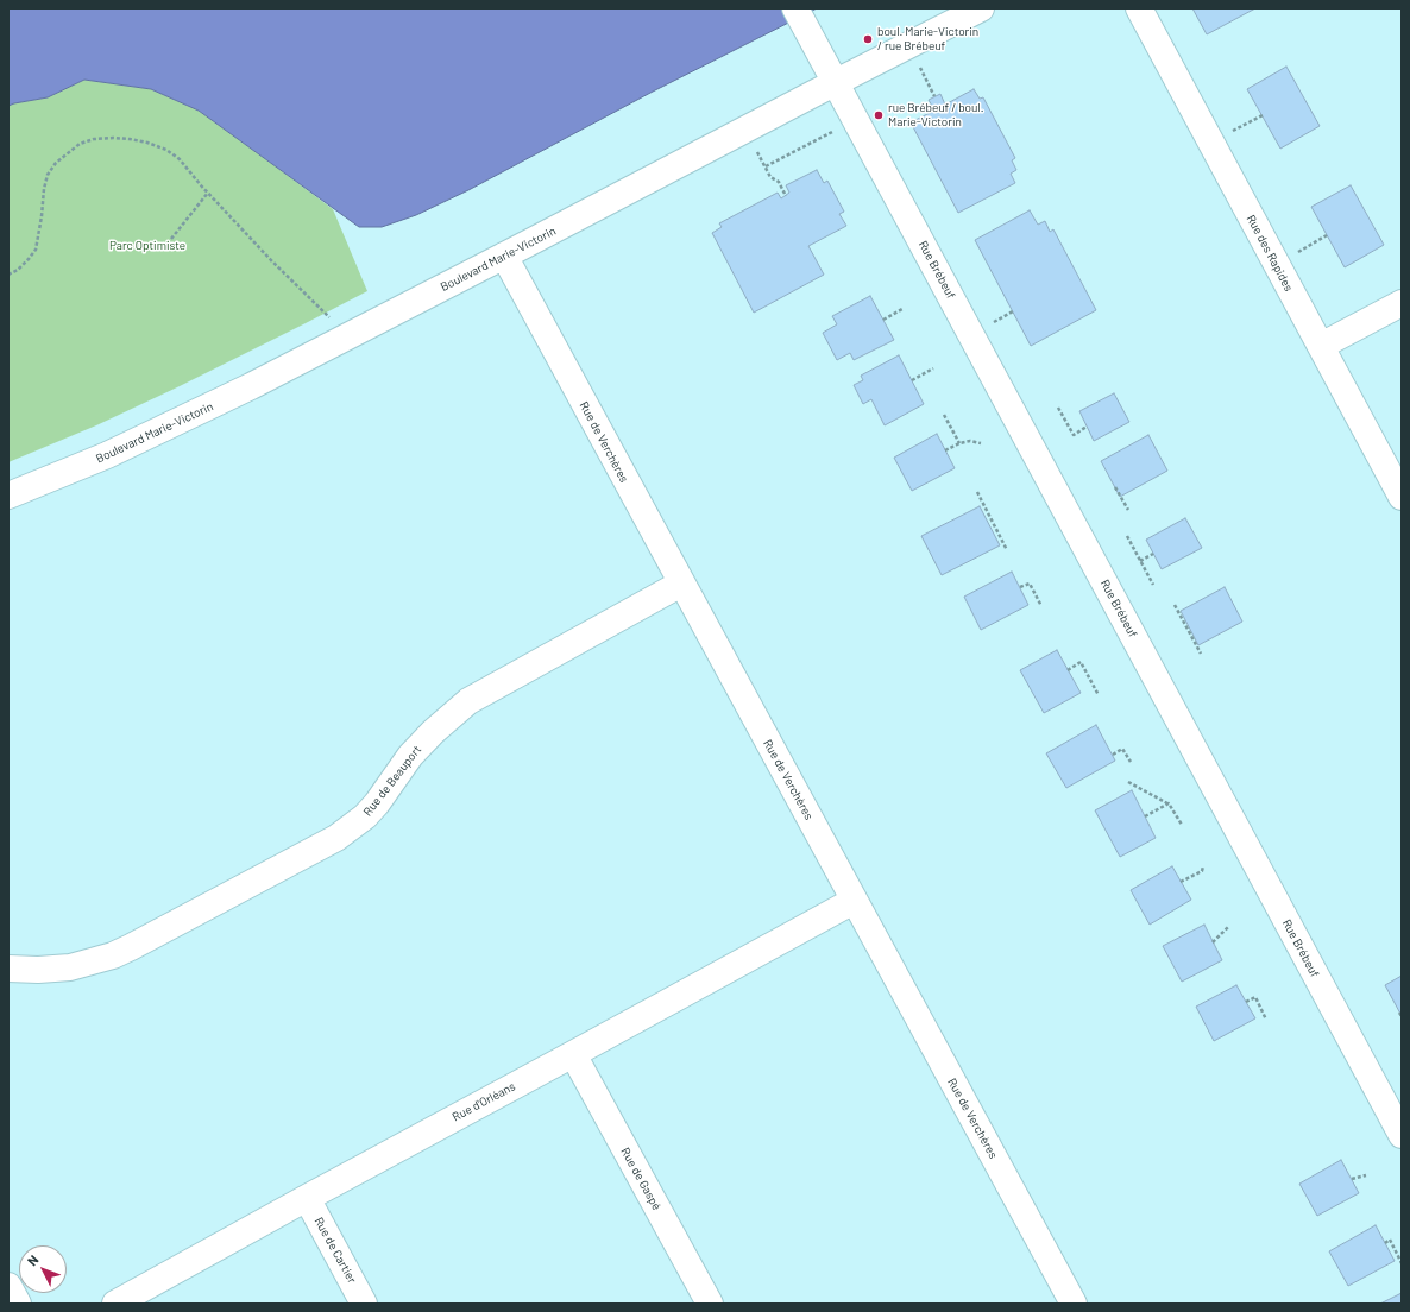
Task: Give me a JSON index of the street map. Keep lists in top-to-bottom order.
{
  "streets": {
    "street": [
      "Rue des Rapides",
      "Boulevard Marie-Victorin",
      "Rue Brébeuf",
      "Rue de Verchères",
      "Rue de Beauport",
      "Rue d'Orléans",
      "Rue de Gaspé",
      "Rue de Cartier"
    ]
  },
  "crossings": [
    ["Boulevard Marie-Victorin", "Rue Brébeuf"],
    ["Boulevard Marie-Victorin", "Rue de Verchères"],
    ["Rue de Verchères", "Rue de Beauport"],
    ["Rue de Verchères", "Rue d'Orléans"],
    ["Rue d'Orléans", "Rue de Gaspé"],
    ["Rue d'Orléans", "Rue de Cartier"]
  ],
  "parks": ["Parc Optimiste"],
  "places": ["boul. Marie-Victorin / rue Brébeuf", "rue Brébeuf / boul. Marie-Victorin"],
  "north": "top left"
}
